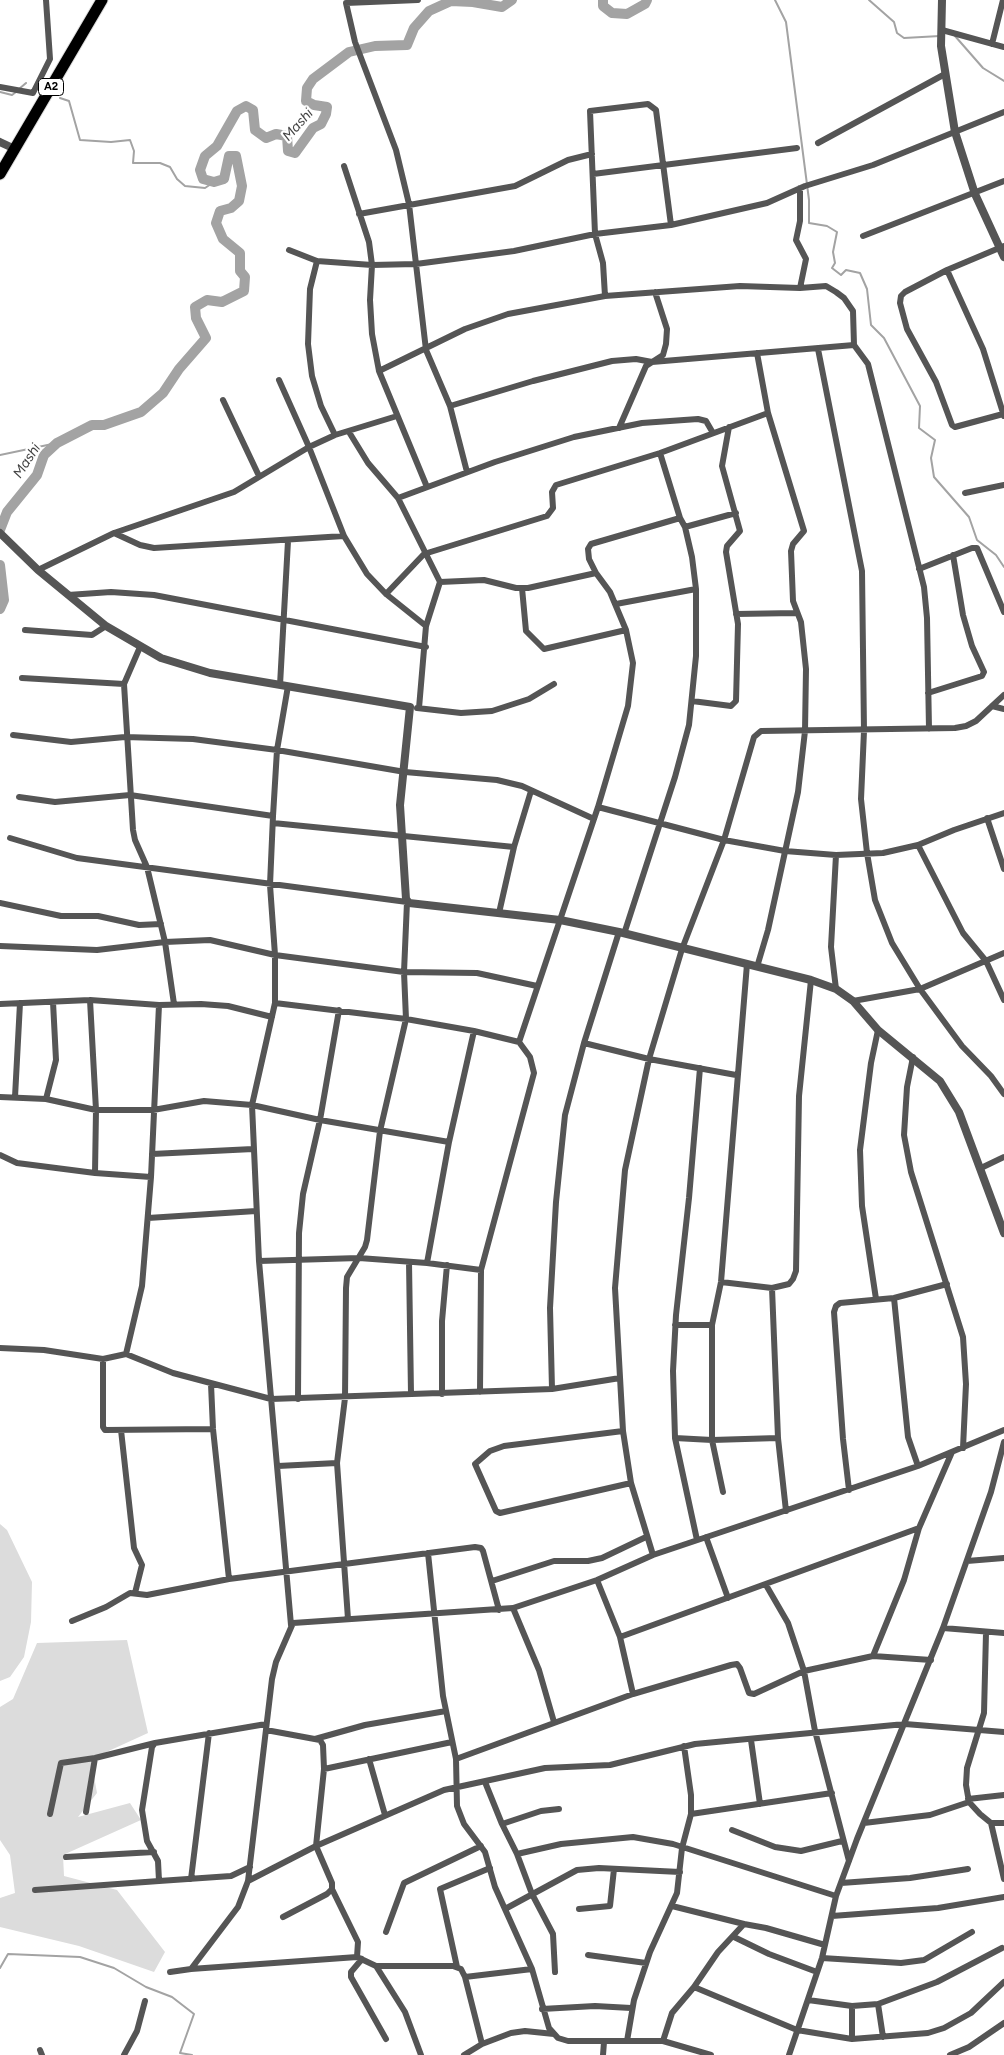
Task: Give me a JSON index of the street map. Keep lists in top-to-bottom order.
{
  "streets": {
    "highway": ["A2"]
  },
  "water": ["Mashi"]
}
